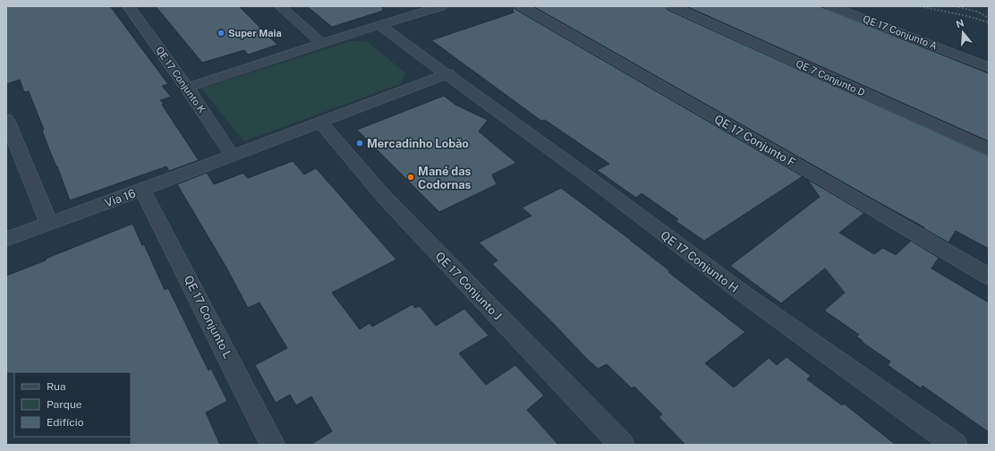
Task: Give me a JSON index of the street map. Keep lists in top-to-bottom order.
{
  "streets": {
    "street": [
      "QE 17 Conjunto A",
      "QE 7 Conjunto D",
      "QE 17 Conjunto K",
      "QE 17 Conjunto F",
      "Via 16",
      "QE 17 Conjunto H",
      "QE 17 Conjunto J",
      "QE 17 Conjunto L"
    ]
  },
  "crossings": [
    ["QE 17 Conjunto K", "Via 16"],
    ["Via 16", "QE 17 Conjunto H"],
    ["Via 16", "QE 17 Conjunto J"],
    ["Via 16", "QE 17 Conjunto L"]
  ],
  "places": ["Super Maia", "Mercadinho Lobão", "Mané das Codornas"],
  "legend": ["Rua", "Parque", "Edifício"],
  "north": "top"
}
